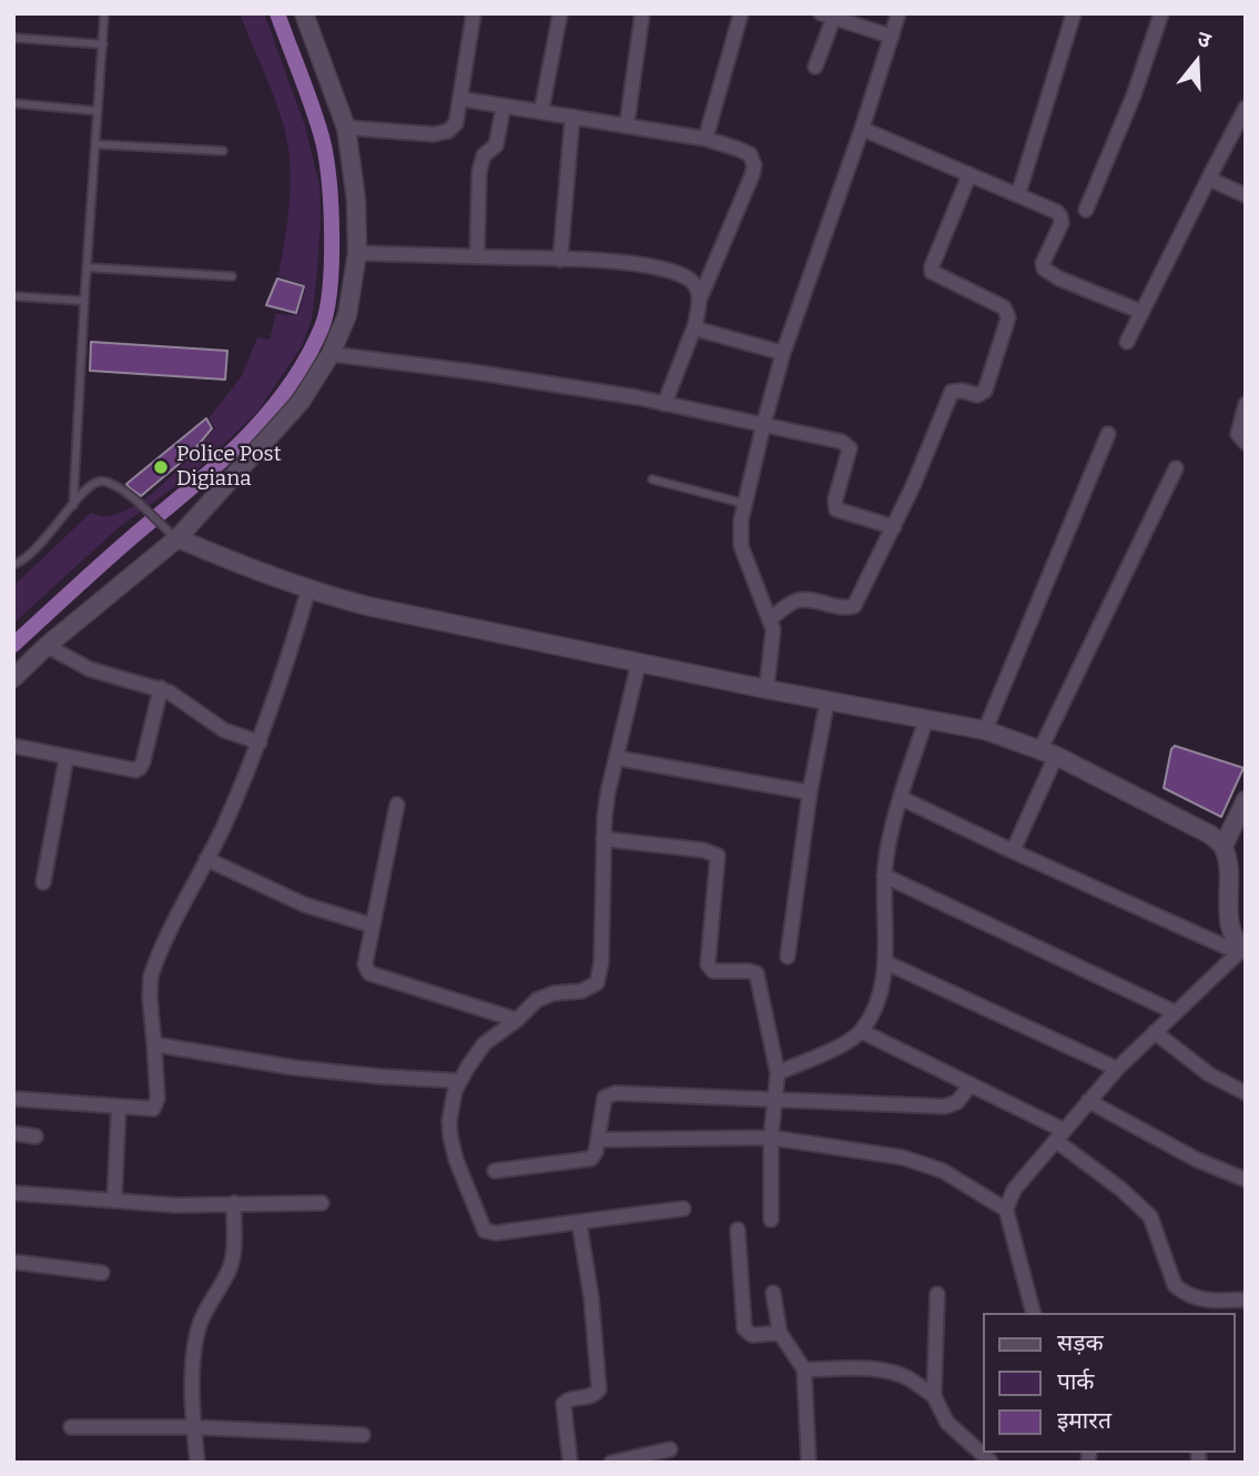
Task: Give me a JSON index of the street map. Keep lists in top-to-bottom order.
{
  "places": ["Police Post Digiana"],
  "legend": ["सड़क", "पार्क", "इमारत"],
  "north": "top"
}
